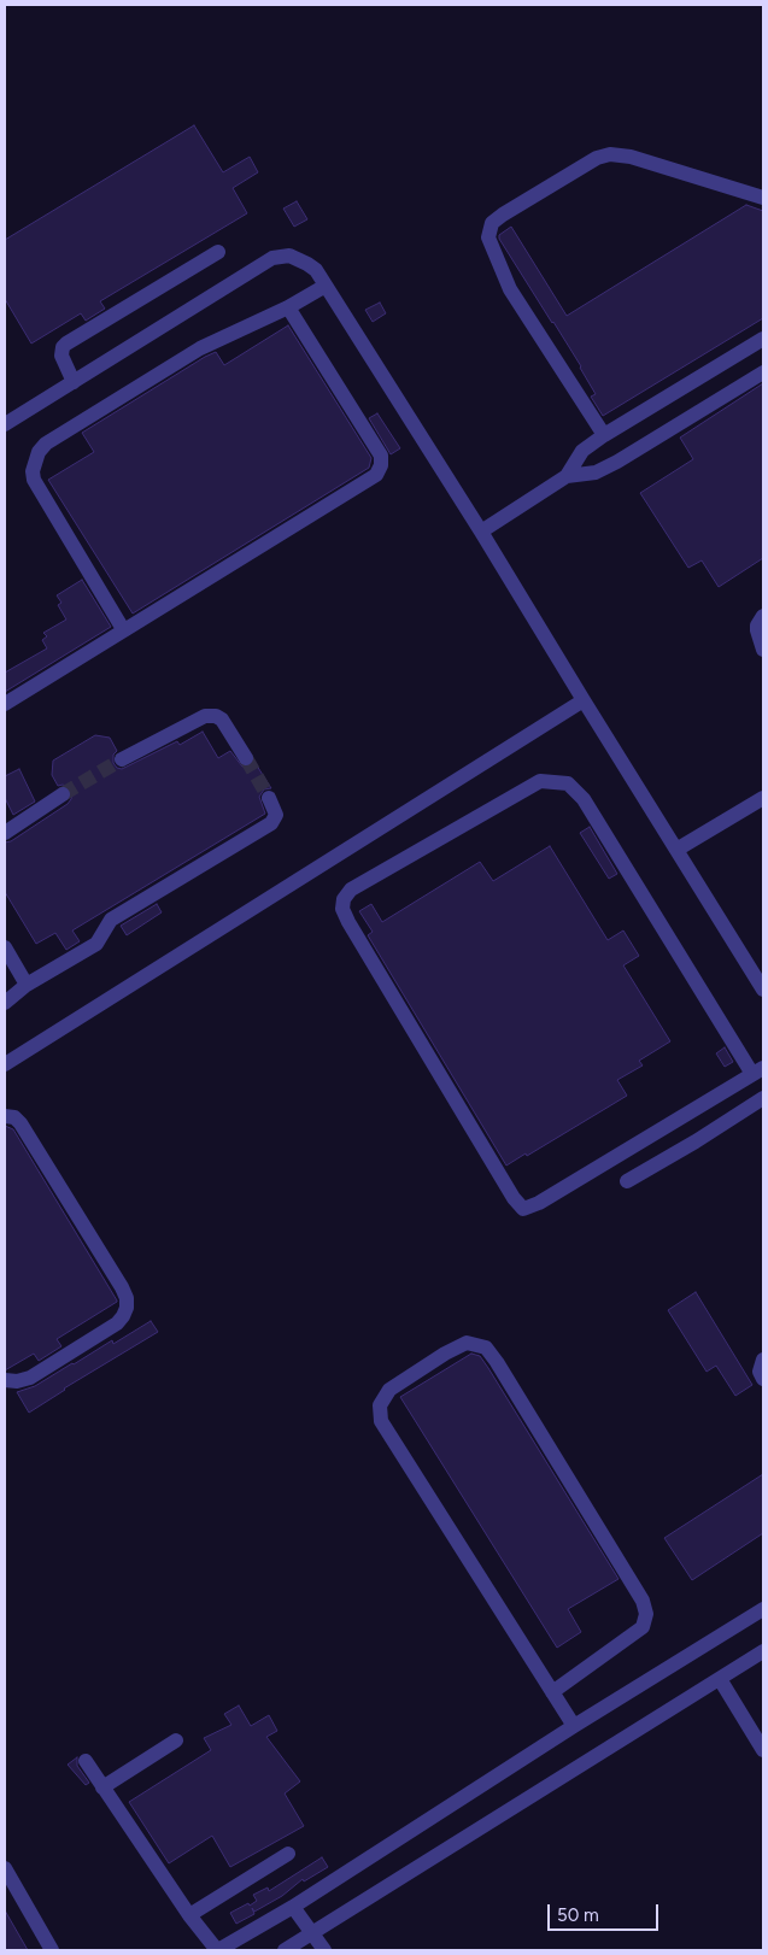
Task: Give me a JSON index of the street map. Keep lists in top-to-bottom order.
{
  "scale_bar": "50 m"
}
